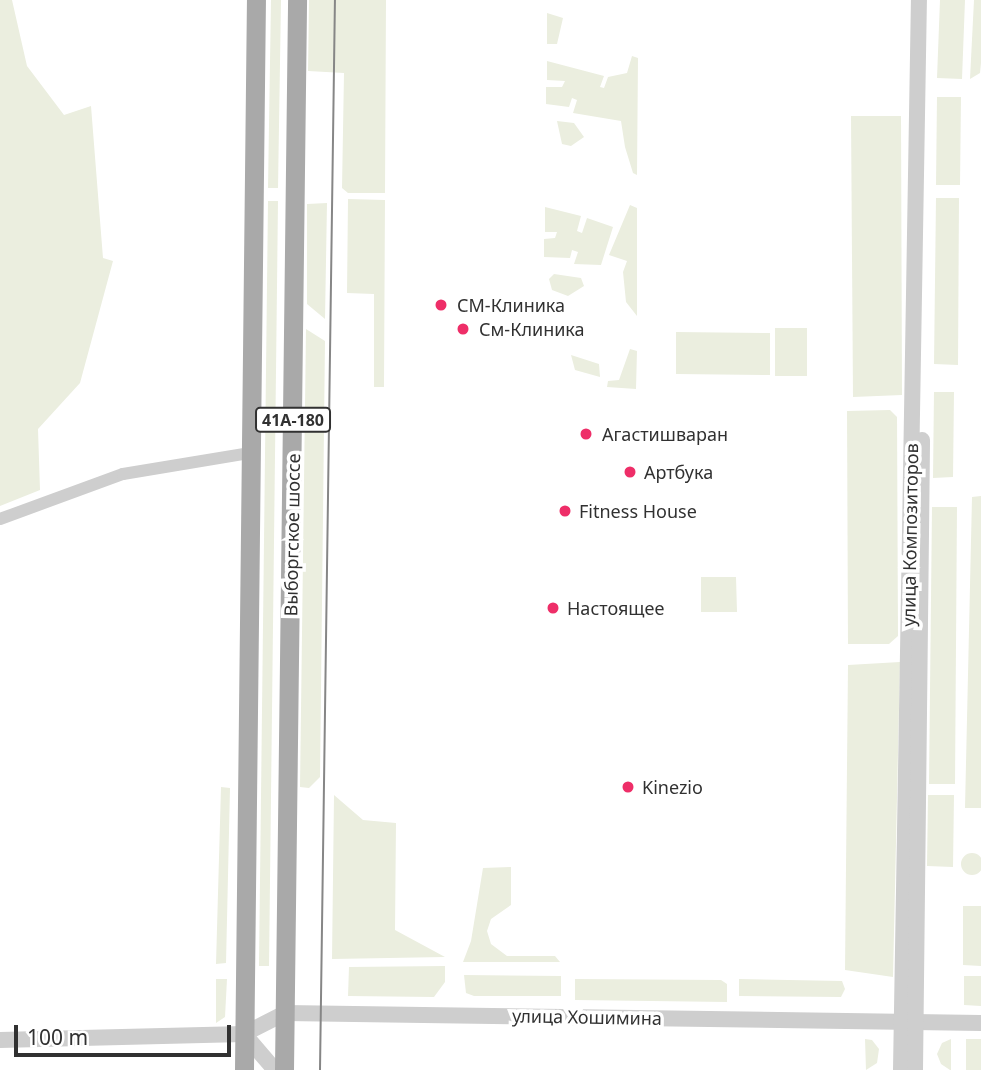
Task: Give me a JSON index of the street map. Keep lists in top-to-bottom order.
{
  "streets": {
    "main road": ["41А-180", "Выборгское шоссе"],
    "street": ["улица Композиторов", "улица Хошимина"]
  },
  "crossings": [
    ["41А-180", "улица Хошимина"],
    ["Выборгское шоссе", "улица Хошимина"],
    ["улица Композиторов", "улица Хошимина"]
  ],
  "places": [
    "СМ-Клиника",
    "См-Клиника",
    "Агастишваран",
    "Артбука",
    "Fitness House",
    "Настоящее",
    "Kinezio"
  ],
  "scale_bar": "100 m"
}
